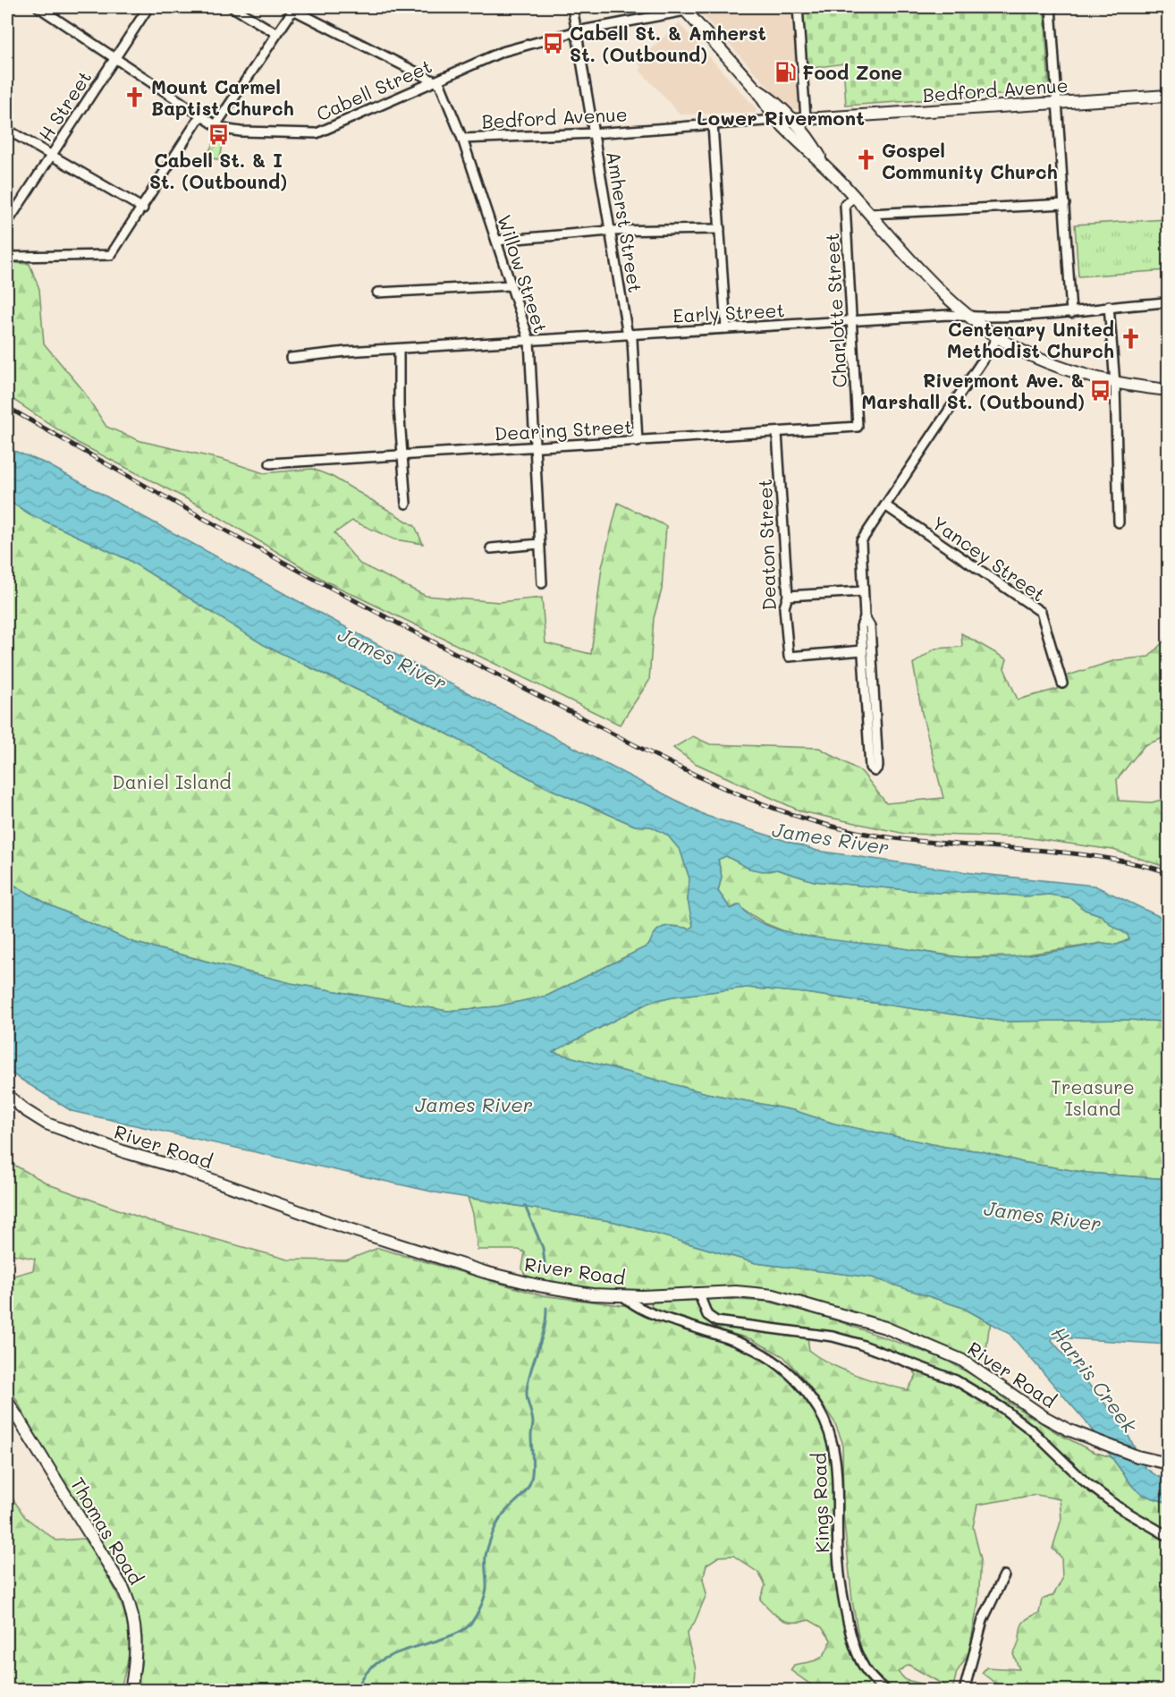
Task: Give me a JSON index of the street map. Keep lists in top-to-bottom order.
{
  "streets": {
    "street": [
      "Cabell Street",
      "Bedford Avenue",
      "H Street",
      "Amherst Street",
      "Willow Street",
      "Charlotte Street",
      "Early Street",
      "Dearing Street",
      "Deaton Street",
      "Yancey Street",
      "River Road",
      "Kings Road",
      "Thomas Road"
    ]
  },
  "crossings": [
    ["Cabell Street", "H Street"],
    ["Cabell Street", "Amherst Street"],
    ["Cabell Street", "Willow Street"],
    ["Bedford Avenue", "Amherst Street"],
    ["Bedford Avenue", "Willow Street"],
    ["Amherst Street", "Early Street"],
    ["Amherst Street", "Dearing Street"],
    ["Willow Street", "Early Street"],
    ["Willow Street", "Dearing Street"],
    ["Charlotte Street", "Early Street"],
    ["Charlotte Street", "Dearing Street"],
    ["Dearing Street", "Deaton Street"],
    ["River Road", "Kings Road"]
  ],
  "districts": ["Lower Rivermont"],
  "water": ["James River", "Harris Creek"],
  "parks": ["Daniel Island", "Treasure Island"],
  "places": {
    "bus stop": ["Cabell St. & Amherst St. (Outbound)", "Cabell St. & I St. (Outbound)", "Rivermont Ave. & Marshall St. (Outbound)"],
    "fuel station": ["Food Zone"],
    "church": ["Mount Carmel Baptist Church", "Gospel Community Church", "Centenary United Methodist Church"]
  }
}
